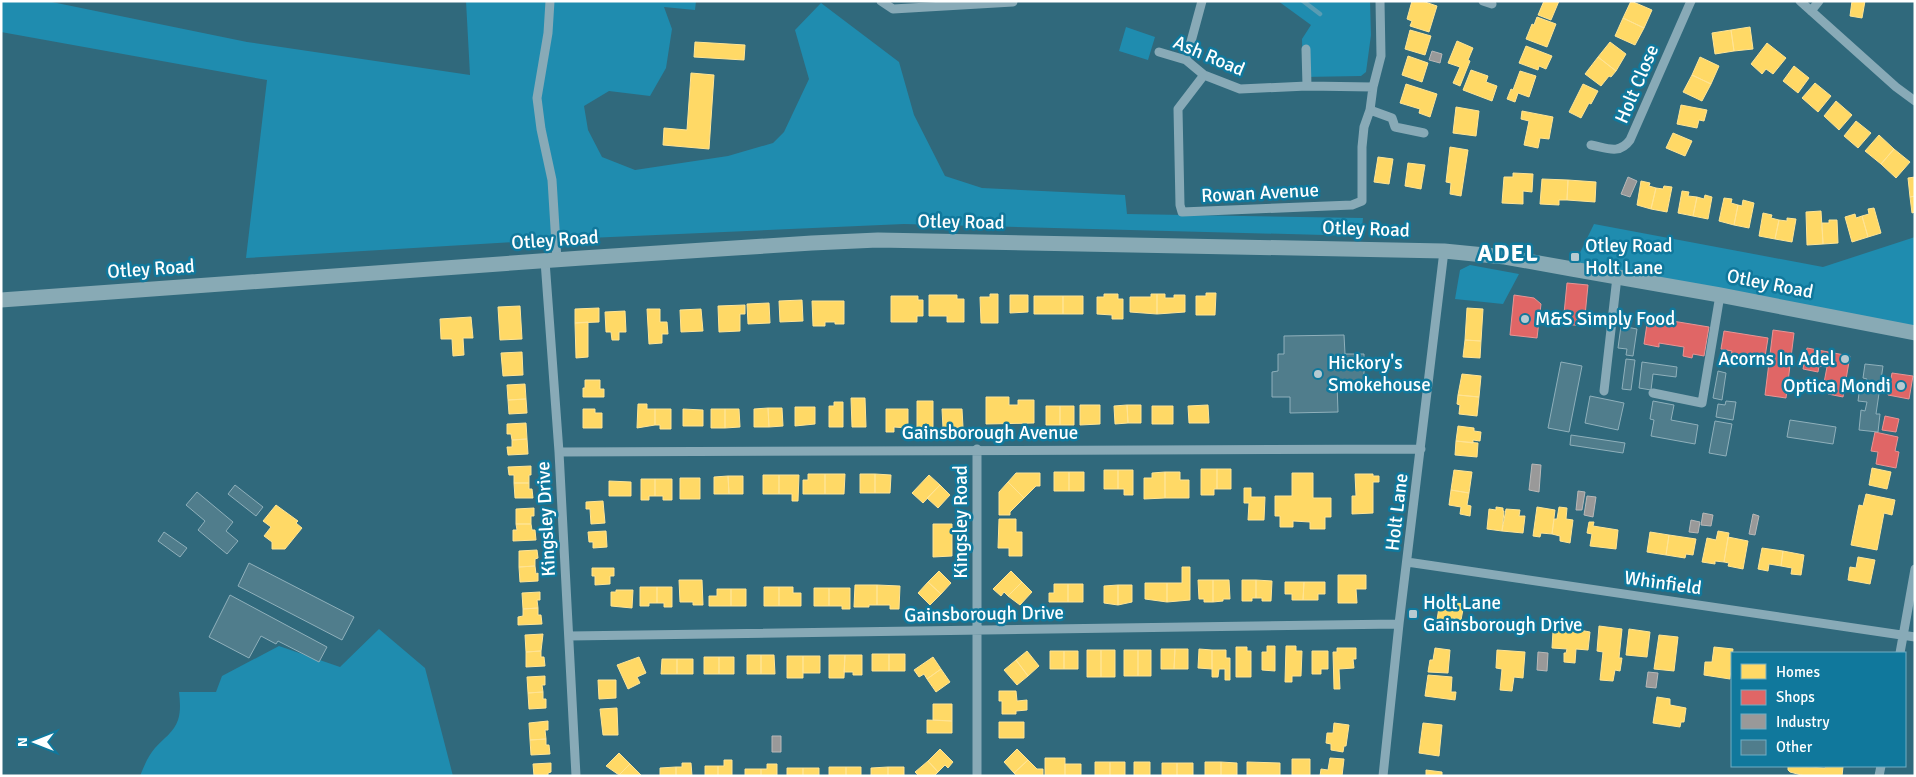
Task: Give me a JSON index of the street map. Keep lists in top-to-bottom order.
{
  "streets": {
    "highway": ["Otley Road"],
    "street": [
      "Ash Road",
      "Holt Close",
      "Rowan Avenue",
      "Gainsborough Avenue",
      "Holt Lane",
      "Kingsley Drive",
      "Kingsley Road",
      "Whinfield",
      "Gainsborough Drive"
    ]
  },
  "crossings": [
    ["Ash Road", "Rowan Avenue"],
    ["Otley Road", "Holt Lane"],
    ["Otley Road", "Kingsley Drive"],
    ["Gainsborough Avenue", "Holt Lane"],
    ["Gainsborough Avenue", "Kingsley Drive"],
    ["Gainsborough Avenue", "Kingsley Road"],
    ["Holt Lane", "Whinfield"],
    ["Holt Lane", "Gainsborough Drive"],
    ["Kingsley Drive", "Gainsborough Drive"],
    ["Kingsley Road", "Gainsborough Drive"]
  ],
  "districts": ["ADEL"],
  "places": {
    "transit": ["Otley Road Holt Lane", "Holt Lane Gainsborough Drive"],
    "other": [
      "M&S Simply Food",
      "Acorns In Adel",
      "Hickory's Smokehouse",
      "Optica Mondi"
    ]
  },
  "legend": [
    "Homes",
    "Shops",
    "Industry",
    "Other"
  ],
  "north": "left"
}
